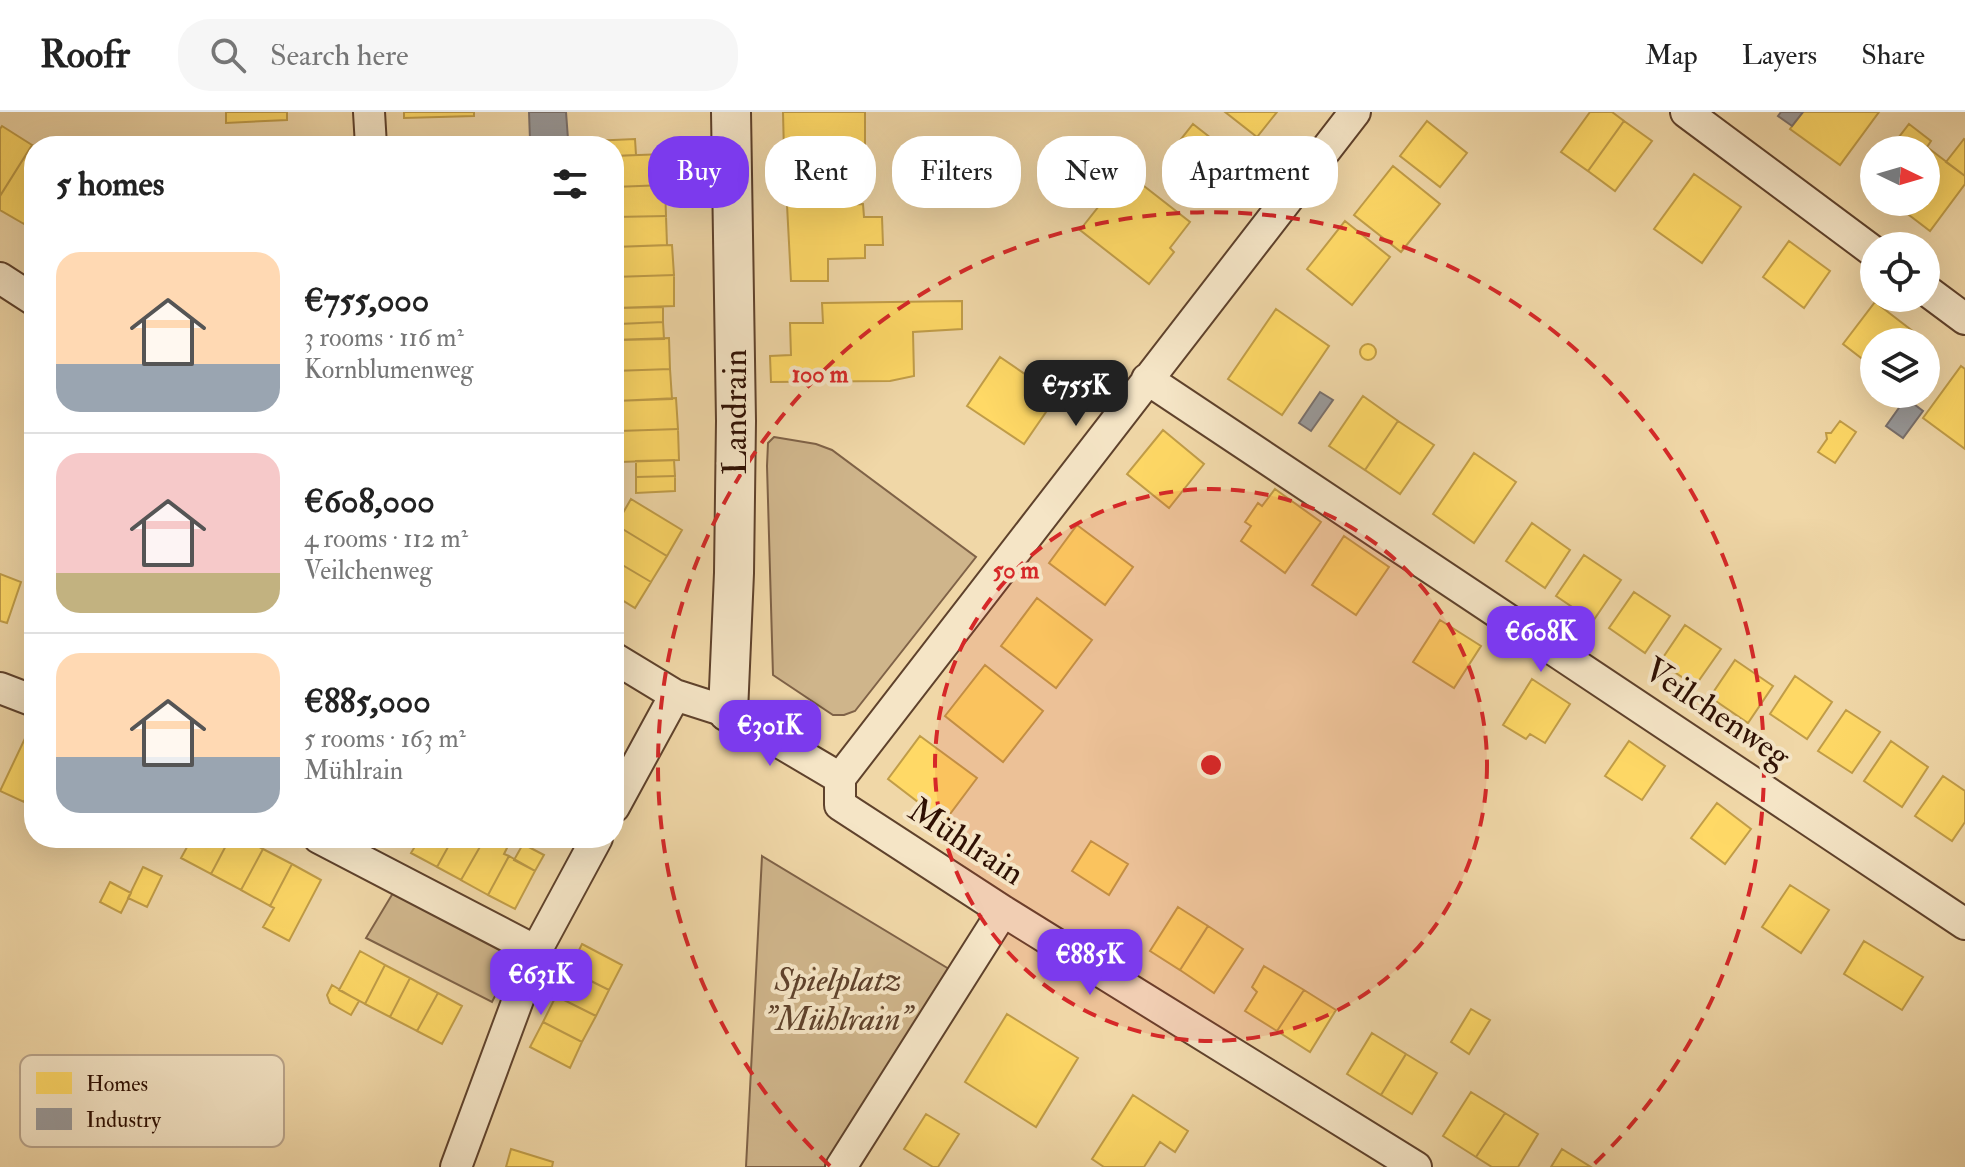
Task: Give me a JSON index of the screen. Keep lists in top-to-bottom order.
{
  "streets": {
    "street": ["Landrain", "Veilchenweg", "Mühlrain"]
  },
  "parks": ["Spielplatz \"Mühlrain\""],
  "legend": ["Homes", "Industry"],
  "north": "right",
  "page": {
    "header": "Roofr",
    "search": "Search here",
    "nav": ["Map", "Layers", "Share"],
    "chip": [
      "Buy",
      "Rent",
      "Filters",
      "New",
      "Apartment"
    ],
    "heading": "5 homes",
    "list": [
      {
        "name": "€755,000",
        "note": "3 rooms · 116 m² · Kornblumenweg"
      },
      {
        "name": "€608,000",
        "note": "4 rooms · 112 m² · Veilchenweg"
      },
      {
        "name": "€885,000",
        "note": "5 rooms · 163 m² · Mühlrain"
      }
    ],
    "price": [
      "€755K",
      "€608K",
      "€301K",
      "€885K",
      "€631K"
    ]
  },
  "rings": ["100 m", "50 m"]
}
